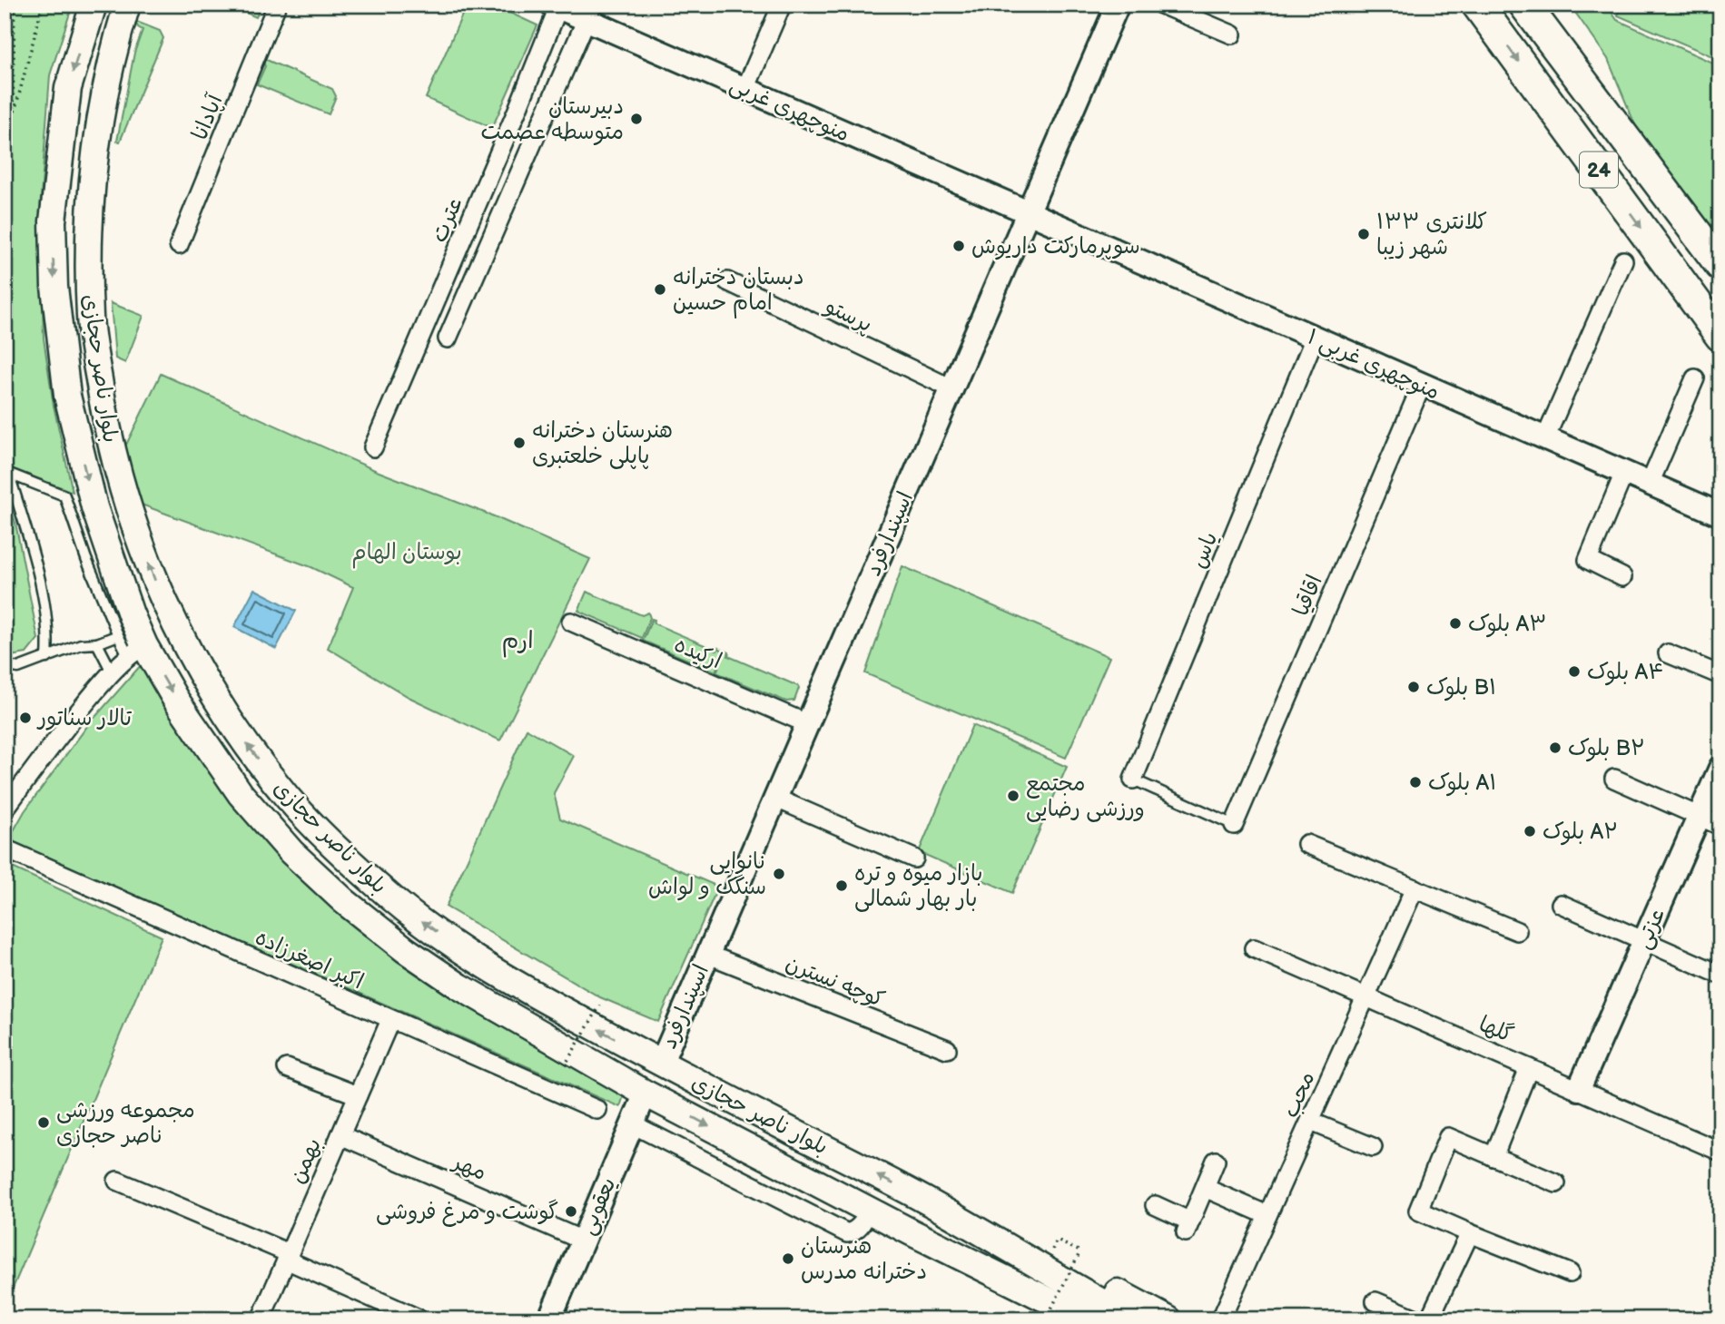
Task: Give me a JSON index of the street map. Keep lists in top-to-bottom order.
{
  "streets": {
    "highway": ["24"],
    "main road": ["بلوار ناصر حجازی"],
    "street": [
      "منوچهری غربی",
      "آپادانا",
      "عترت",
      "پرستو",
      "منوچهری غربی ۱",
      "اسپندارفرد",
      "یاس",
      "اقاقیا",
      "ارکیده",
      "عزتی",
      "اکبر اصغرزاده",
      "کوچه نسترن",
      "گلها",
      "محب",
      "بهمن",
      "مهر",
      "یعقوبی"
    ]
  },
  "crossings": [
    ["منوچهری غربی", "عترت"],
    ["منوچهری غربی", "منوچهری غربی ۱"],
    ["منوچهری غربی", "اسپندارفرد"],
    ["پرستو", "اسپندارفرد"],
    ["منوچهری غربی ۱", "اسپندارفرد"],
    ["منوچهری غربی ۱", "یاس"],
    ["منوچهری غربی ۱", "اقاقیا"],
    ["بلوار ناصر حجازی", "اسپندارفرد"],
    ["بلوار ناصر حجازی", "یعقوبی"],
    ["اسپندارفرد", "ارکیده"],
    ["اسپندارفرد", "کوچه نسترن"],
    ["عزتی", "گلها"],
    ["اکبر اصغرزاده", "بهمن"],
    ["گلها", "محب"],
    ["بهمن", "مهر"],
    ["مهر", "یعقوبی"]
  ],
  "districts": ["ارم"],
  "parks": ["بوستان الهام"],
  "places": [
    "دبیرستان متوسطه عصمت",
    "کلانتری ۱۳۳ شهر زیبا",
    "سوپرمارکت داریوش",
    "دبستان دخترانه امام حسین",
    "هنرستان دخترانه پاپلی خلعتبری",
    "بلوک A۳",
    "بلوک A۴",
    "بلوک B۱",
    "تالار سناتور",
    "بلوک B۲",
    "بلوک A۱",
    "مجتمع ورزشی رضایی",
    "بلوک A۲",
    "نانوایی سنگک و لواش",
    "بازار میوه و تره بار بهار شمالی",
    "مجموعه ورزشی ناصر حجازی",
    "گوشت و مرغ فروشی",
    "هنرستان دخترانه مدرس"
  ]
}
